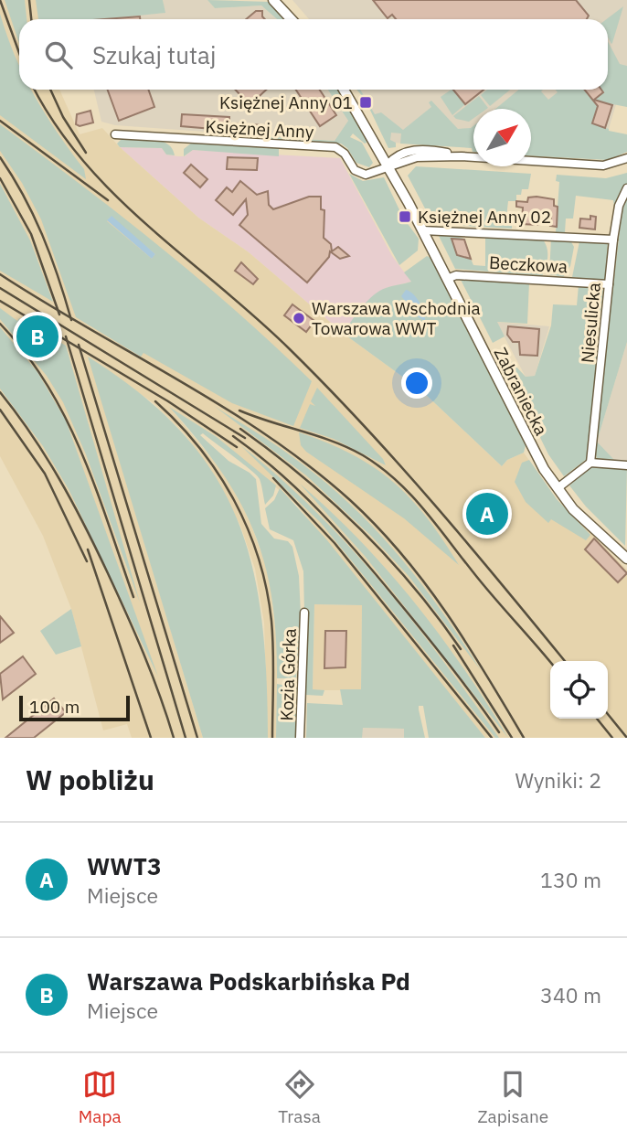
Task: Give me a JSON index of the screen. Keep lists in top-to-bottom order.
{
  "streets": {
    "main road": ["Zabraniecka"],
    "street": [
      "Księżnej Anny",
      "Beczkowa",
      "Niesulicka",
      "Kozia Górka"
    ]
  },
  "crossings": [
    ["Księżnej Anny", "Zabraniecka"],
    ["Beczkowa", "Niesulicka"],
    ["Beczkowa", "Zabraniecka"]
  ],
  "places": {
    "transit": ["Księżnej Anny 01", "Księżnej Anny 02"],
    "other": ["Warszawa Wschodnia Towarowa WWT"]
  },
  "scale_bar": "100 m",
  "north": "top right",
  "page": {
    "search": "Szukaj tutaj",
    "pins": ["B", "A"],
    "scale": "100 m",
    "heading": ["W pobliżu", "Wyniki: 2"],
    "list": [
      {
        "mark": "A",
        "name": "WWT3",
        "note": "Miejsce",
        "value": "130 m"
      },
      {
        "mark": "B",
        "name": "Warszawa Podskarbińska Pd",
        "note": "Miejsce",
        "value": "340 m"
      }
    ],
    "nav": ["Mapa", "Trasa", "Zapisane"]
  }
}
